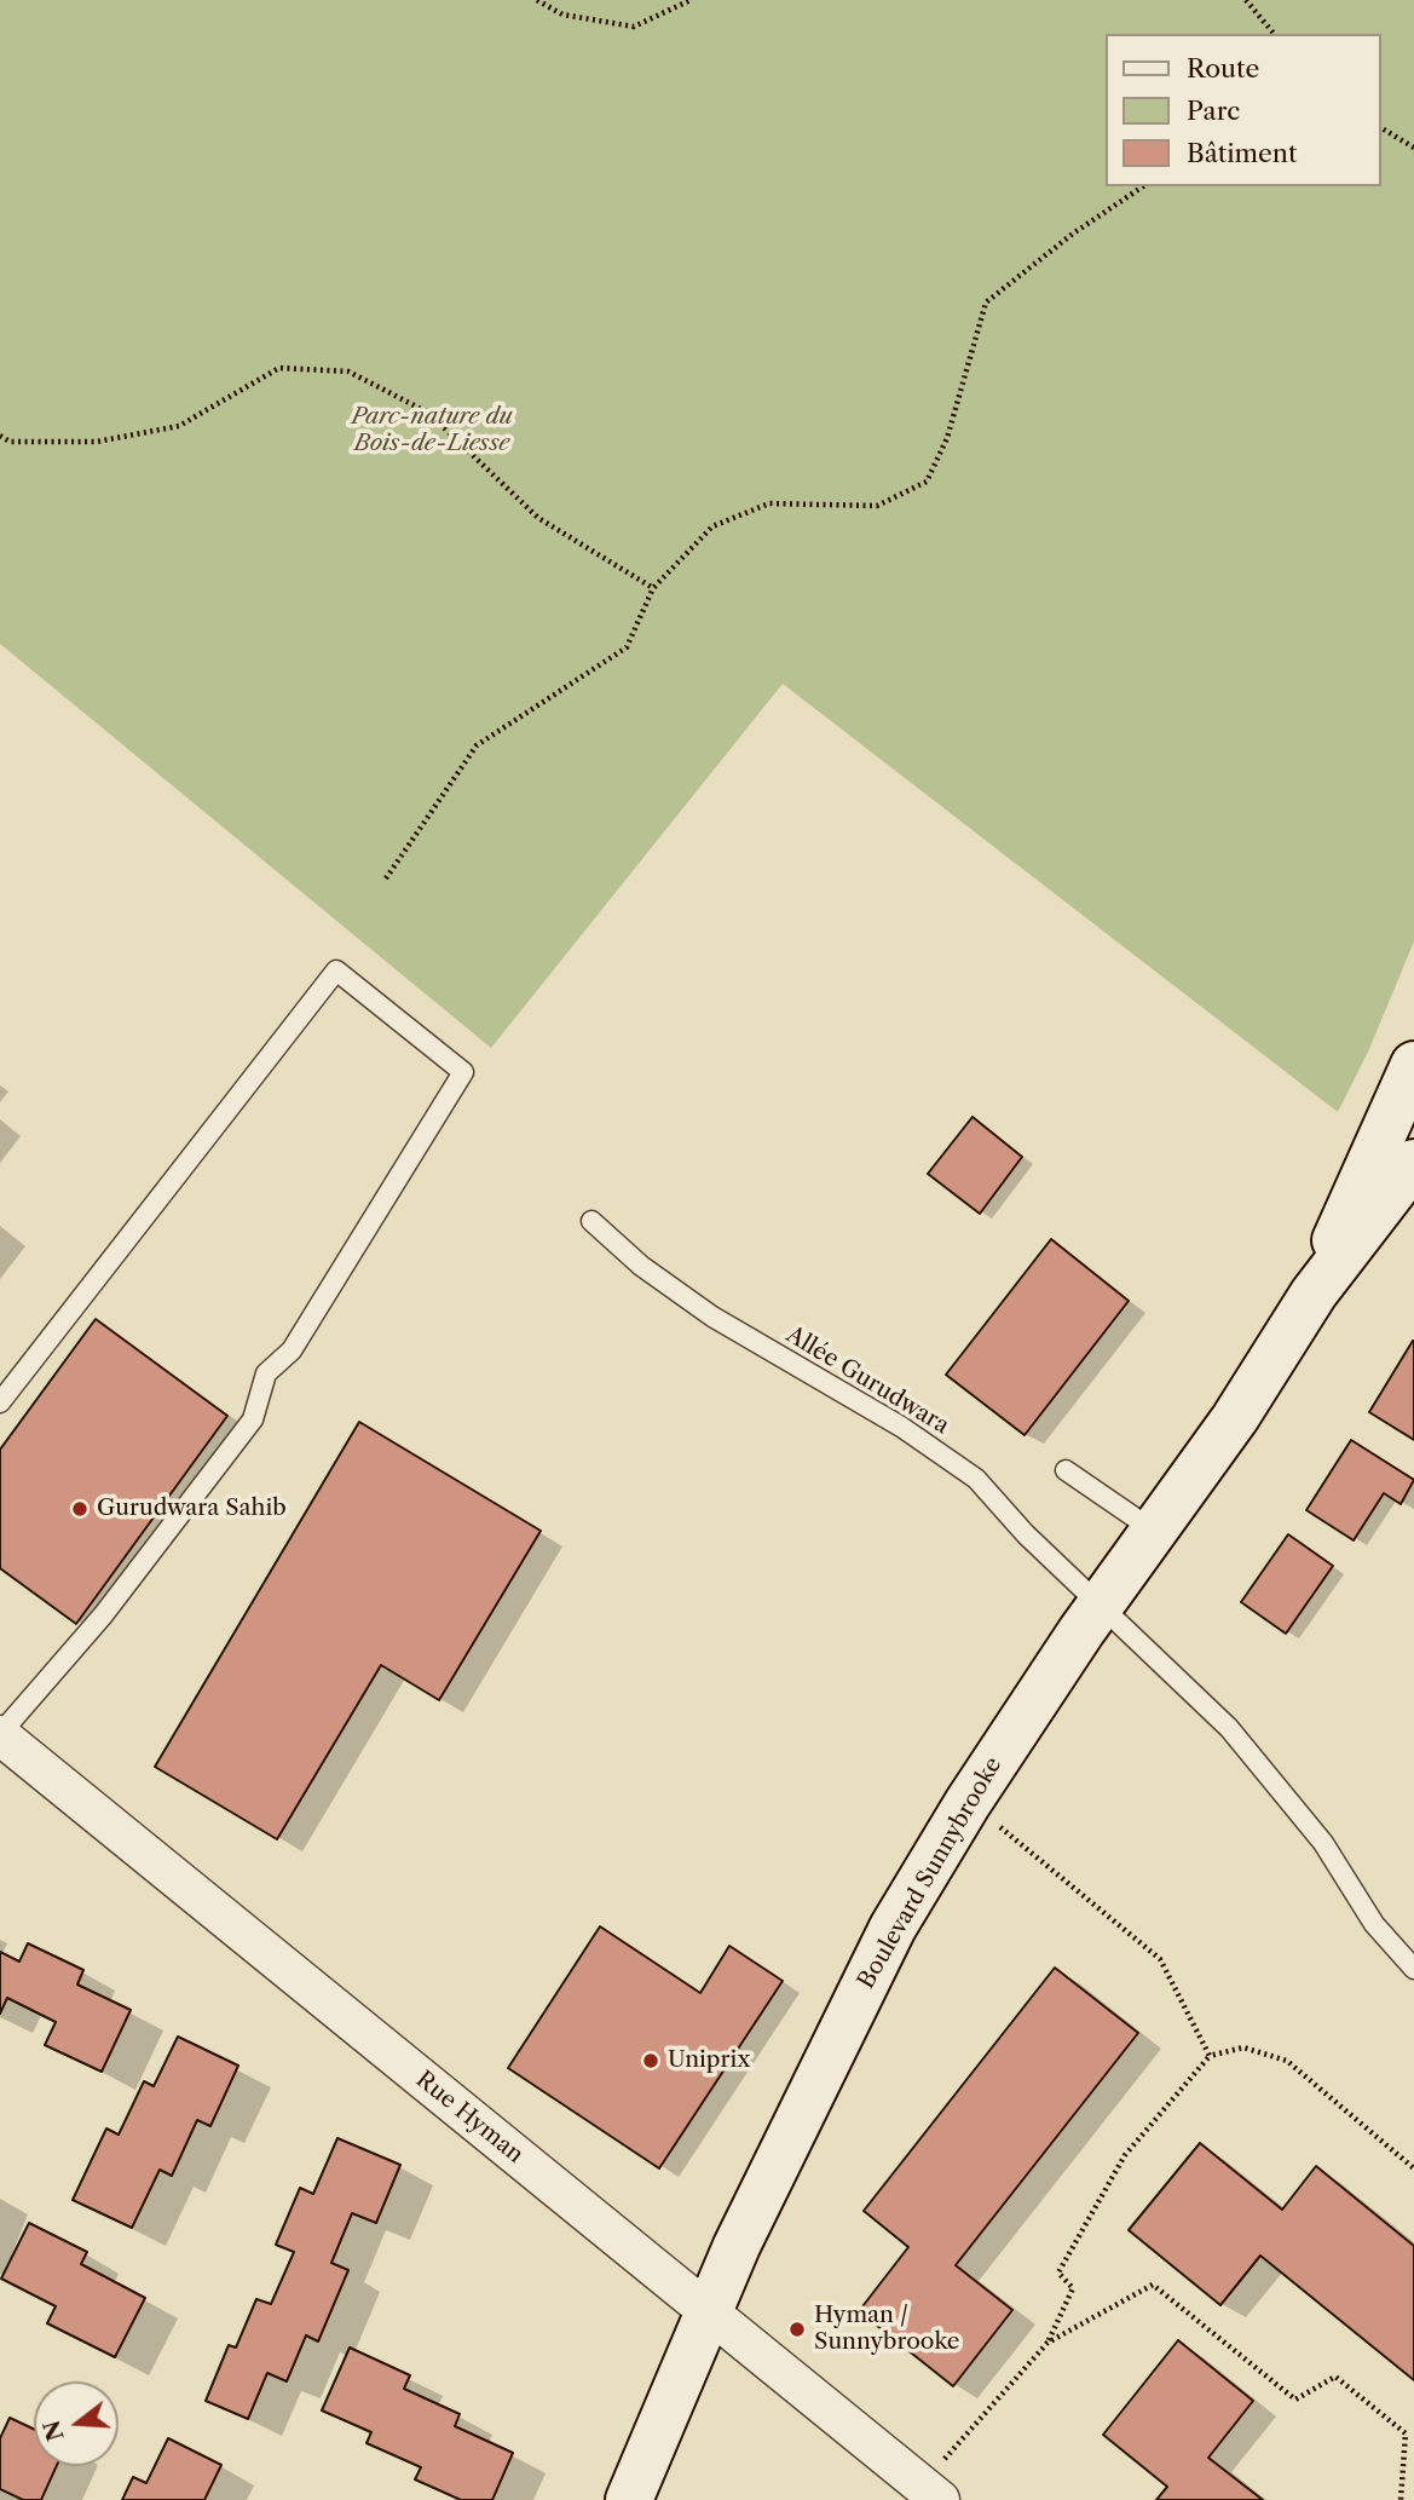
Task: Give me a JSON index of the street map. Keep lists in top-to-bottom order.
{
  "streets": {
    "street": ["Boulevard Sunnybrooke", "Rue Hyman"],
    "lane": ["Allée Gurudwara"]
  },
  "crossings": [
    ["Allée Gurudwara", "Boulevard Sunnybrooke"],
    ["Boulevard Sunnybrooke", "Rue Hyman"]
  ],
  "parks": ["Parc-nature du Bois-de-Liesse"],
  "places": ["Gurudwara Sahib", "Uniprix", "Hyman / Sunnybrooke"],
  "legend": ["Route", "Parc", "Bâtiment"],
  "north": "left"
}
